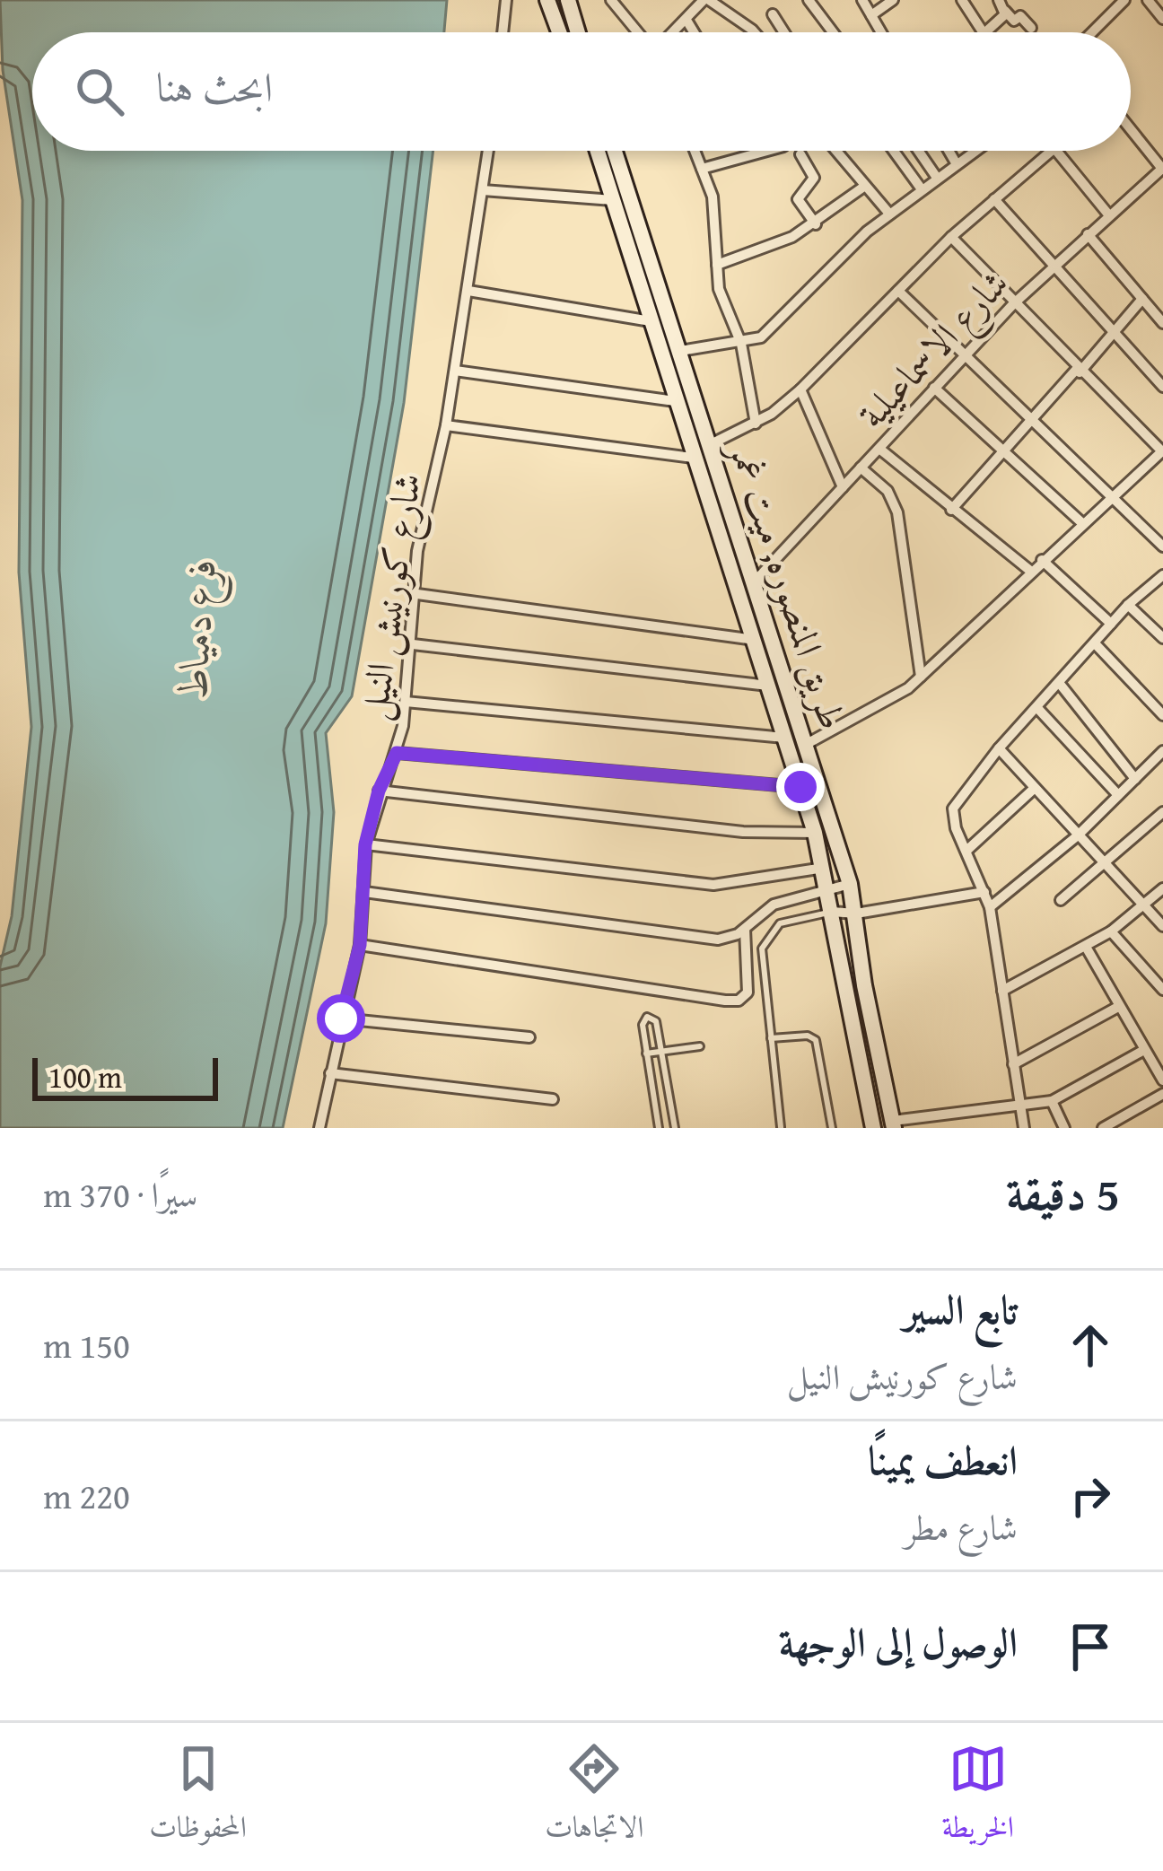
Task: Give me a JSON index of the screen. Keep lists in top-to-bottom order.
{
  "streets": {
    "main road": ["طريق المنصوره, ميت غمر"],
    "street": ["شارع الاسماعيلية", "شارع كورنيش النيل"]
  },
  "crossings": [
    ["شارع الاسماعيلية", "طريق المنصوره, ميت غمر"]
  ],
  "water": ["فرع دمياط"],
  "scale_bar": "100 m",
  "page": {
    "search": "ابحث هنا",
    "scale": "100 m",
    "heading": ["5 دقيقة", "سيرًا · 370 m"],
    "list": [
      ["تابع السير", "شارع كورنيش النيل", "150 m"],
      ["انعطف يمينًا", "شارع مطر", "220 m"],
      "الوصول إلى الوجهة"
    ],
    "nav": ["الخريطة", "الاتجاهات", "المحفوظات"]
  }
}
